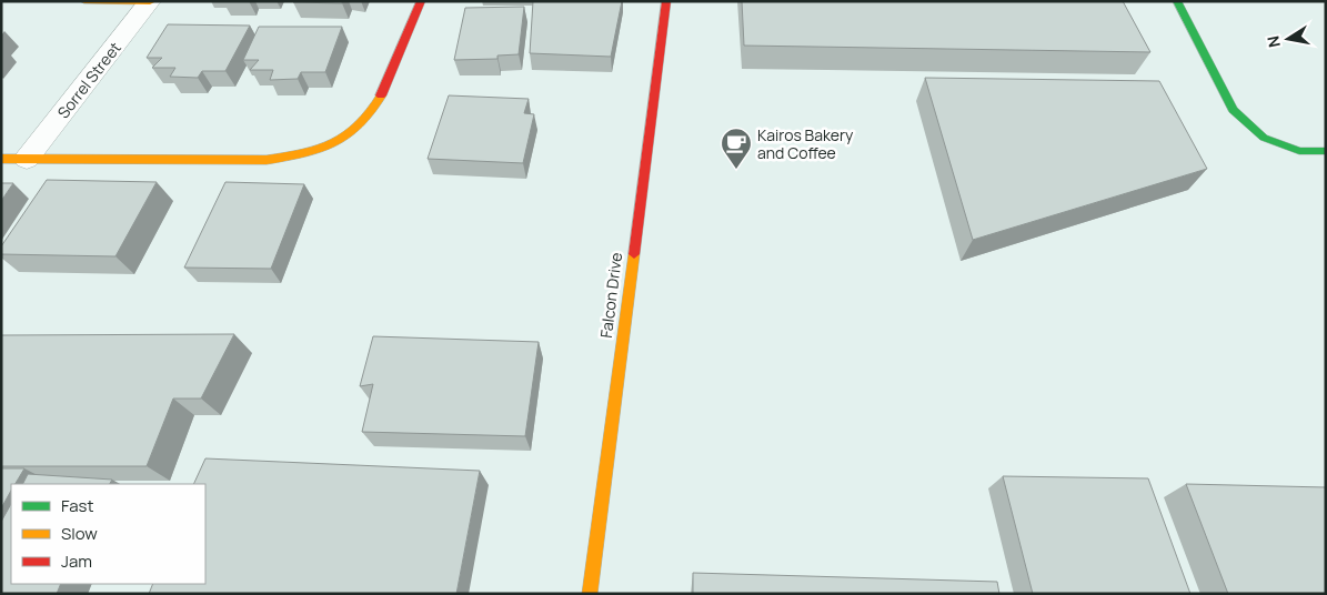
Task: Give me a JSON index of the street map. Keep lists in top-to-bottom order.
{
  "streets": {
    "street": ["Sorrel Street", "Falcon Drive"]
  },
  "places": {
    "cafe": ["Kairos Bakery and Coffee"]
  },
  "legend": ["Fast", "Slow", "Jam"],
  "north": "left"
}
